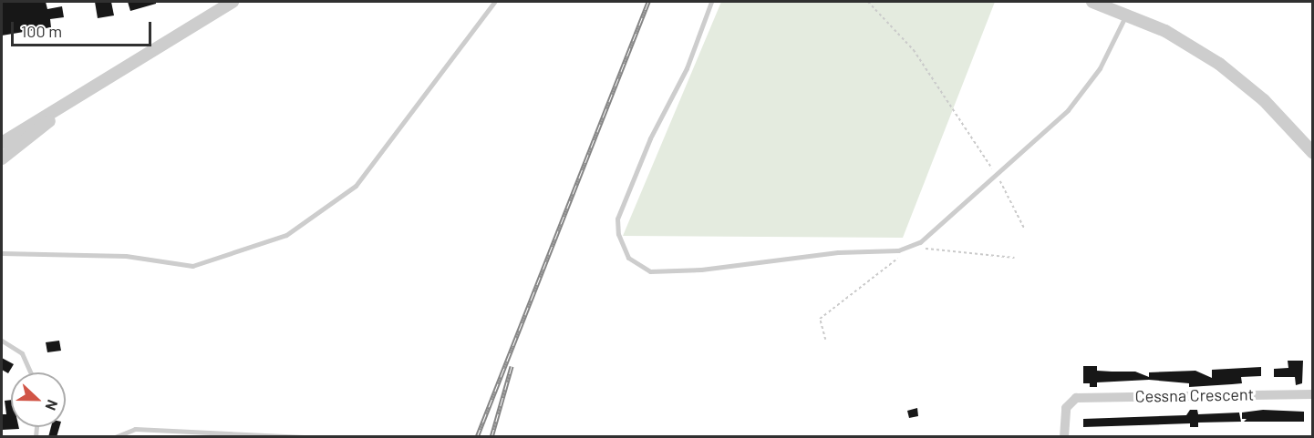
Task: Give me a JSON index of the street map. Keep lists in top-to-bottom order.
{
  "streets": {
    "street": ["Cessna Crescent"]
  },
  "scale_bar": "100 m",
  "north": "right"
}
